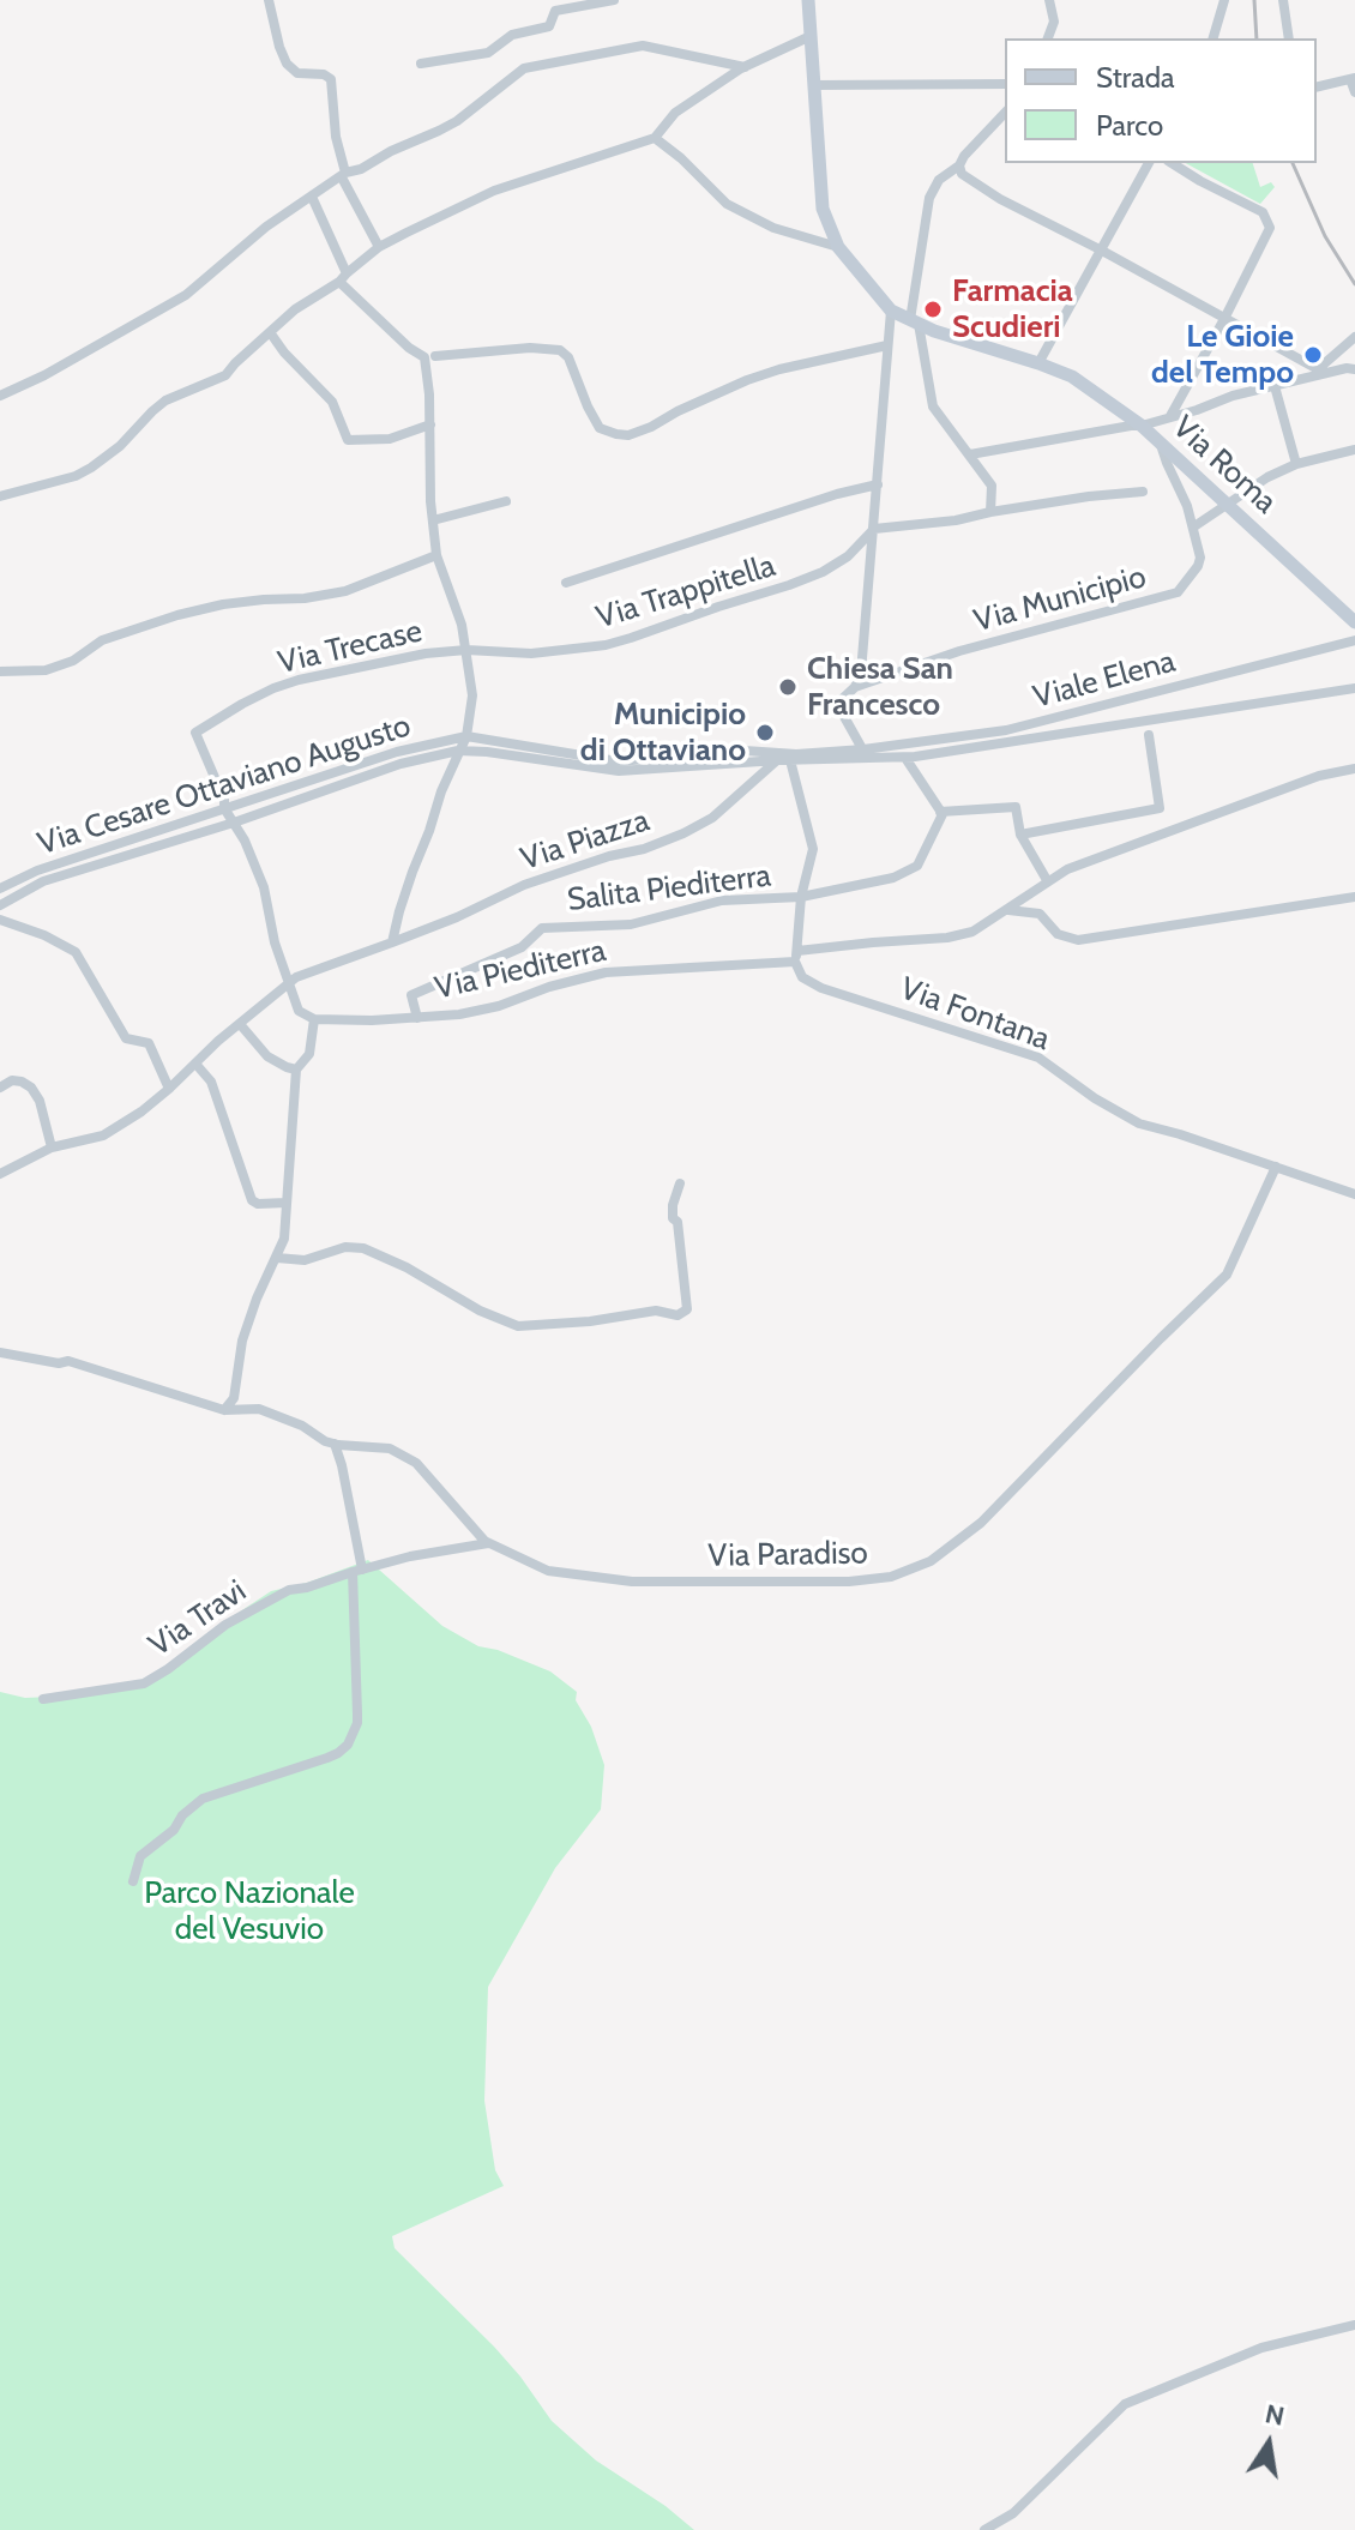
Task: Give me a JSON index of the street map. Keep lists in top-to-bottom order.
{
  "streets": {
    "main road": ["Via Roma"],
    "street": [
      "Via Trappitella",
      "Via Municipio",
      "Via Trecase",
      "Viale Elena",
      "Via Cesare Ottaviano Augusto",
      "Via Piazza",
      "Salita Piediterra",
      "Via Piediterra",
      "Via Fontana",
      "Via Paradiso",
      "Via Travi"
    ]
  },
  "crossings": [
    ["Via Roma", "Via Municipio"],
    ["Via Trappitella", "Via Trecase"],
    ["Via Trecase", "Via Cesare Ottaviano Augusto"],
    ["Viale Elena", "Via Cesare Ottaviano Augusto"],
    ["Via Cesare Ottaviano Augusto", "Via Piazza"],
    ["Salita Piediterra", "Via Piediterra"],
    ["Via Piediterra", "Via Fontana"],
    ["Via Fontana", "Via Paradiso"],
    ["Via Paradiso", "Via Travi"]
  ],
  "parks": ["Parco Nazionale del Vesuvio"],
  "places": [
    "Farmacia Scudieri",
    "Le Gioie del Tempo",
    "Chiesa San Francesco",
    "Municipio di Ottaviano"
  ],
  "legend": ["Strada", "Parco"],
  "north": "top"
}
